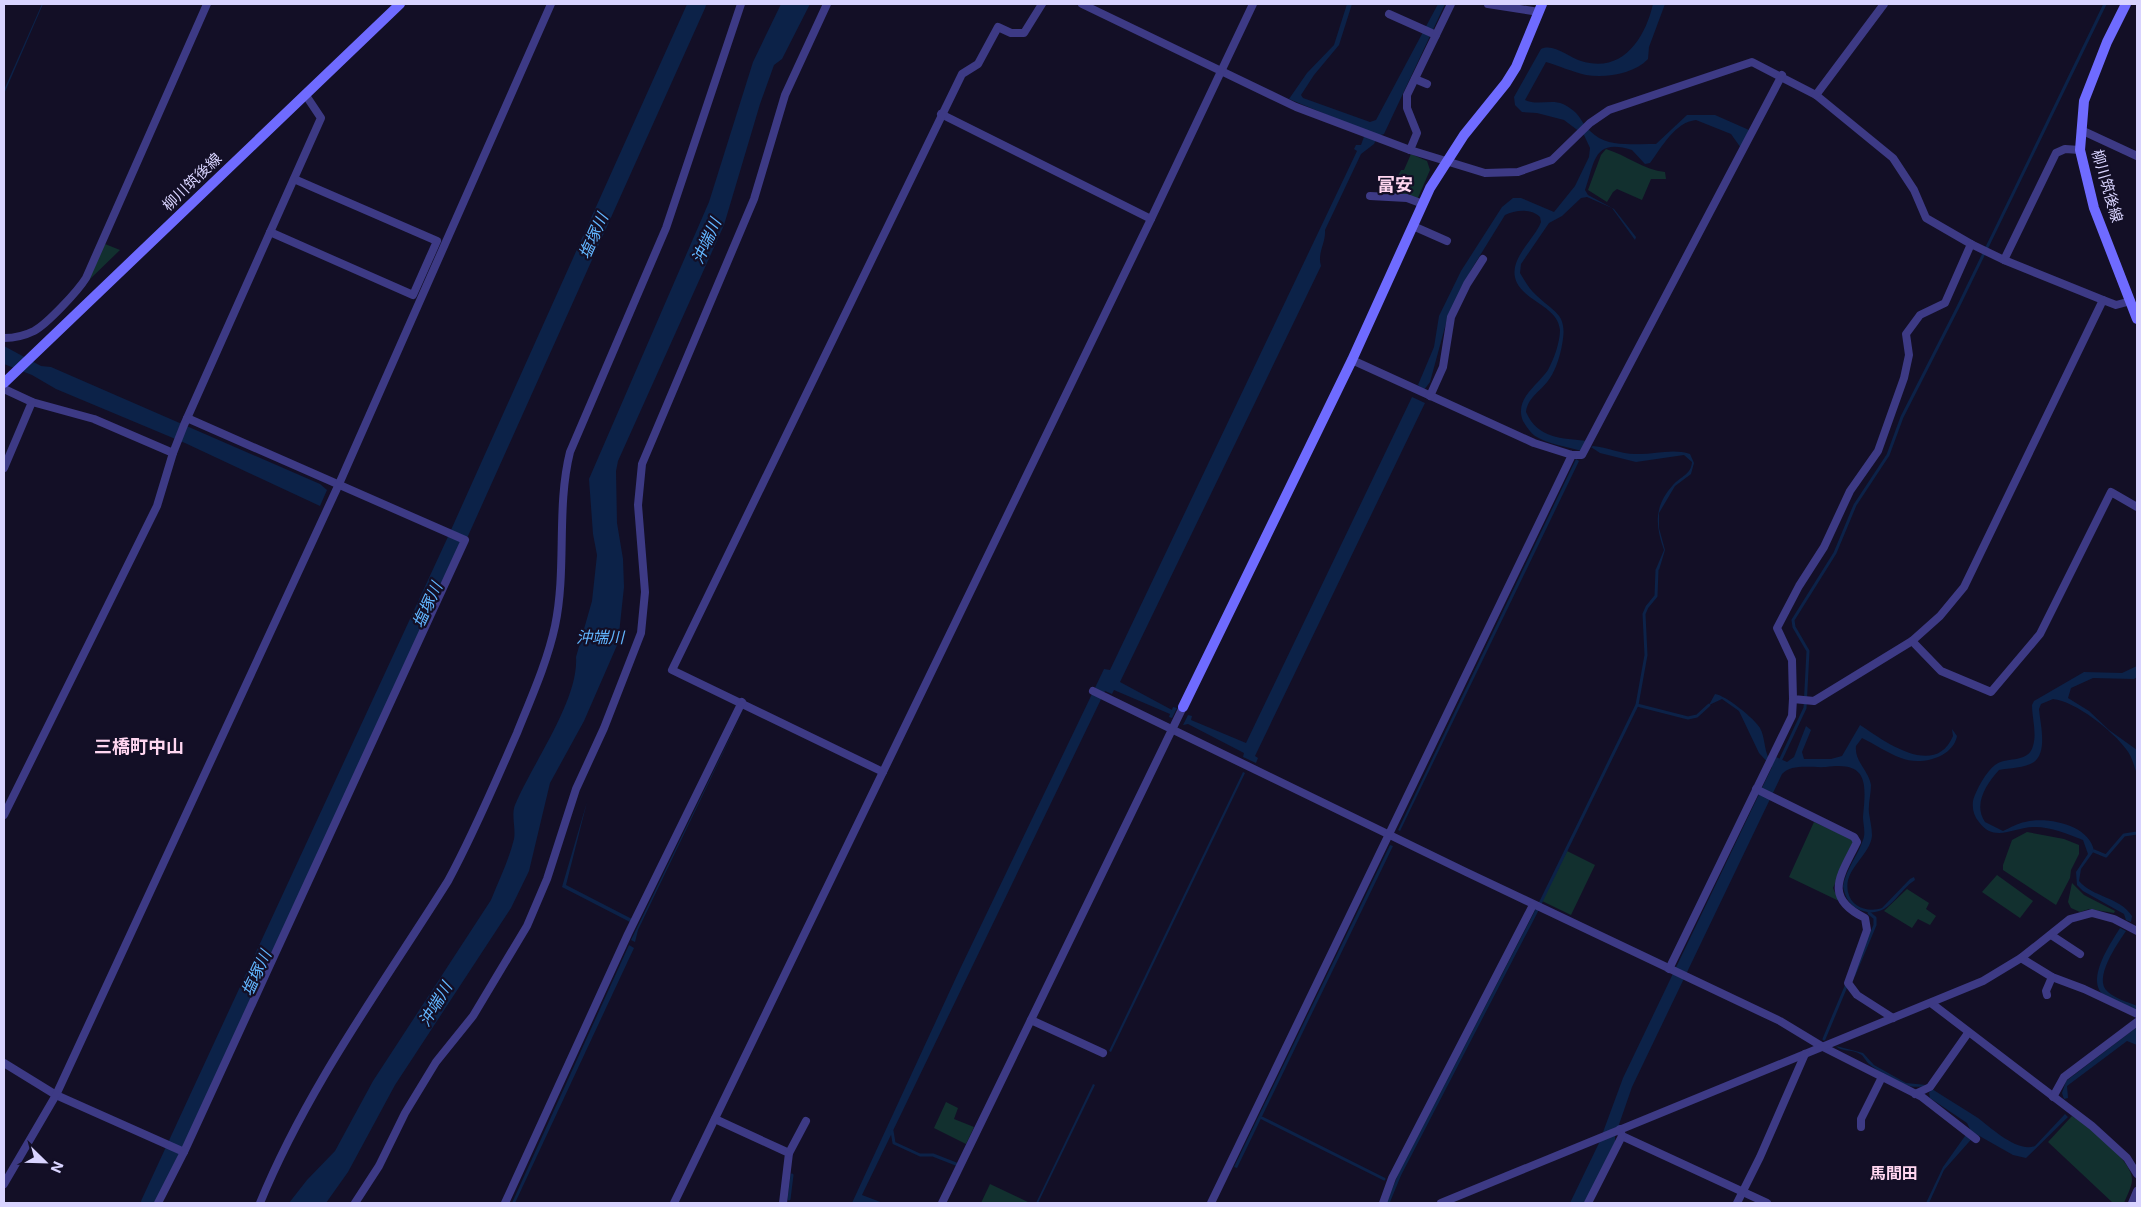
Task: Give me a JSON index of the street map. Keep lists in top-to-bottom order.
{
  "streets": {
    "main road": ["柳川筑後線"]
  },
  "districts": ["富安", "三橋町中山", "馬間田"],
  "water": ["塩塚川", "沖端川"],
  "north": "bottom right"
}
